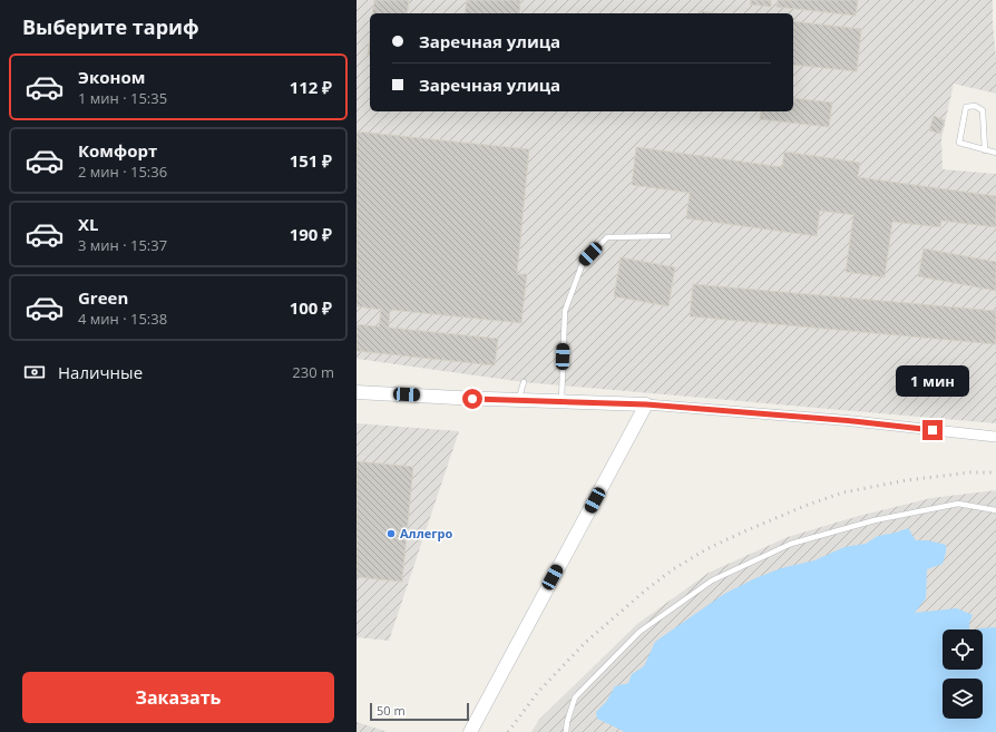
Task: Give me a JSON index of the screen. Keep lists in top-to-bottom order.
{
  "places": ["Аллегро"],
  "scale_bar": "50 m",
  "page": {
    "heading": "Выберите тариф",
    "banner": ["Заречная улица", "Заречная улица"],
    "list": [
      {
        "name": "Эконом",
        "note": "1 мин · 15:35",
        "value": "112 ₽"
      },
      {
        "name": "Комфорт",
        "note": "2 мин · 15:36",
        "value": "151 ₽"
      },
      {
        "name": "XL",
        "note": "3 мин · 15:37",
        "value": "190 ₽"
      },
      {
        "name": "Green",
        "note": "4 мин · 15:38",
        "value": "100 ₽"
      }
    ],
    "pay": ["Наличные", "230 m"],
    "bubble": "1 мин",
    "buttons": "Заказать",
    "scale": "50 m"
  }
}
